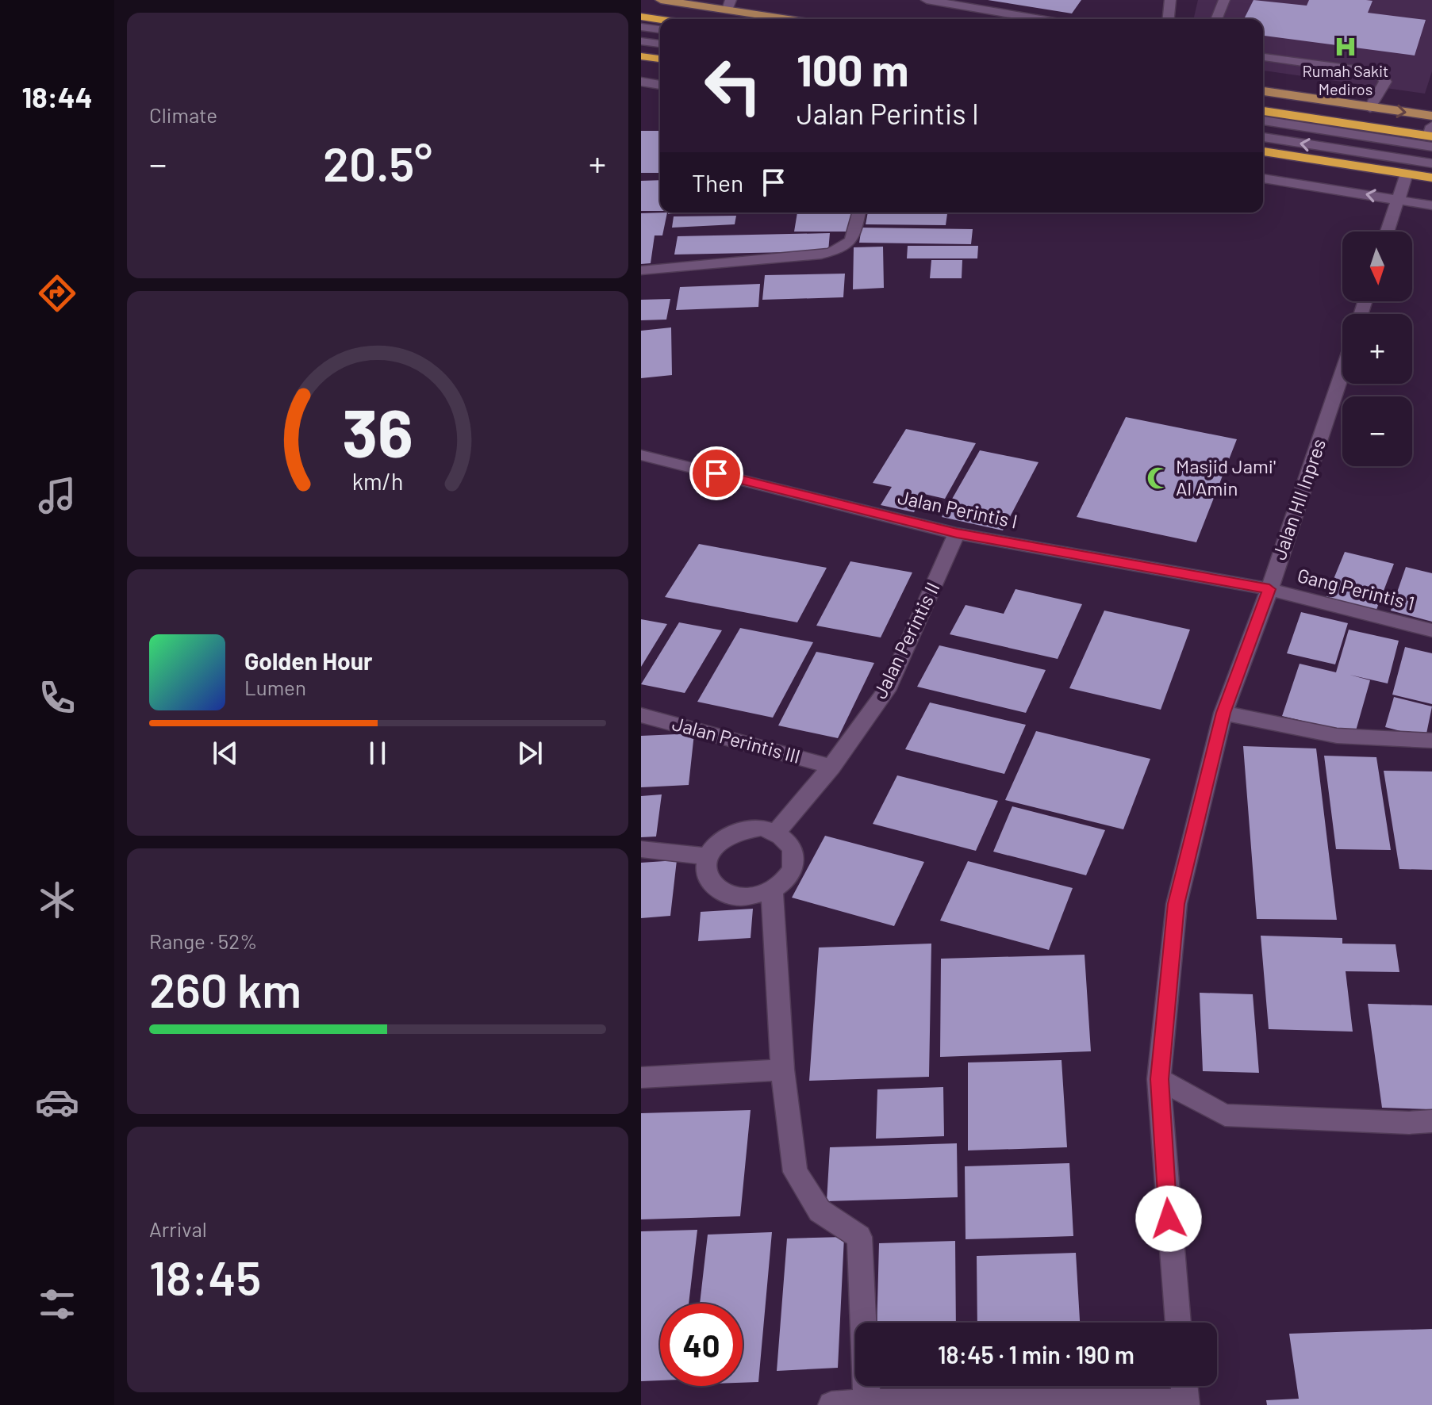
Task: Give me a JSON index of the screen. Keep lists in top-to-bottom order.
{
  "streets": {
    "street": [
      "Jalan HII Inpres",
      "Jalan Perintis I",
      "Gang Perintis 1",
      "Jalan Perintis II",
      "Jalan Perintis III"
    ]
  },
  "crossings": [
    ["Jalan HII Inpres", "Jalan Perintis I"],
    ["Jalan HII Inpres", "Gang Perintis 1"],
    ["Jalan Perintis I", "Gang Perintis 1"],
    ["Jalan Perintis I", "Jalan Perintis II"],
    ["Jalan Perintis II", "Jalan Perintis III"]
  ],
  "places": {
    "hospital": ["Rumah Sakit Mediros"],
    "mosque": ["Masjid Jami' Al Amin"]
  },
  "north": "bottom",
  "page": {
    "tabs": "18:44",
    "tile": [
      "Climate",
      ["Range · 52%", "260 km"],
      ["Arrival", "18:45"]
    ],
    "turn": ["100 m", "Jalan Perintis I"],
    "heat": ["−", "20.5°", "+"],
    "then": "Then",
    "map_buttons": ["+", "−"],
    "song": ["Golden Hour", "Lumen"],
    "limit": "40",
    "trip": "18:45 · 1 min · 190 m",
    "gauge": ["36", "km/h"]
  }
}
